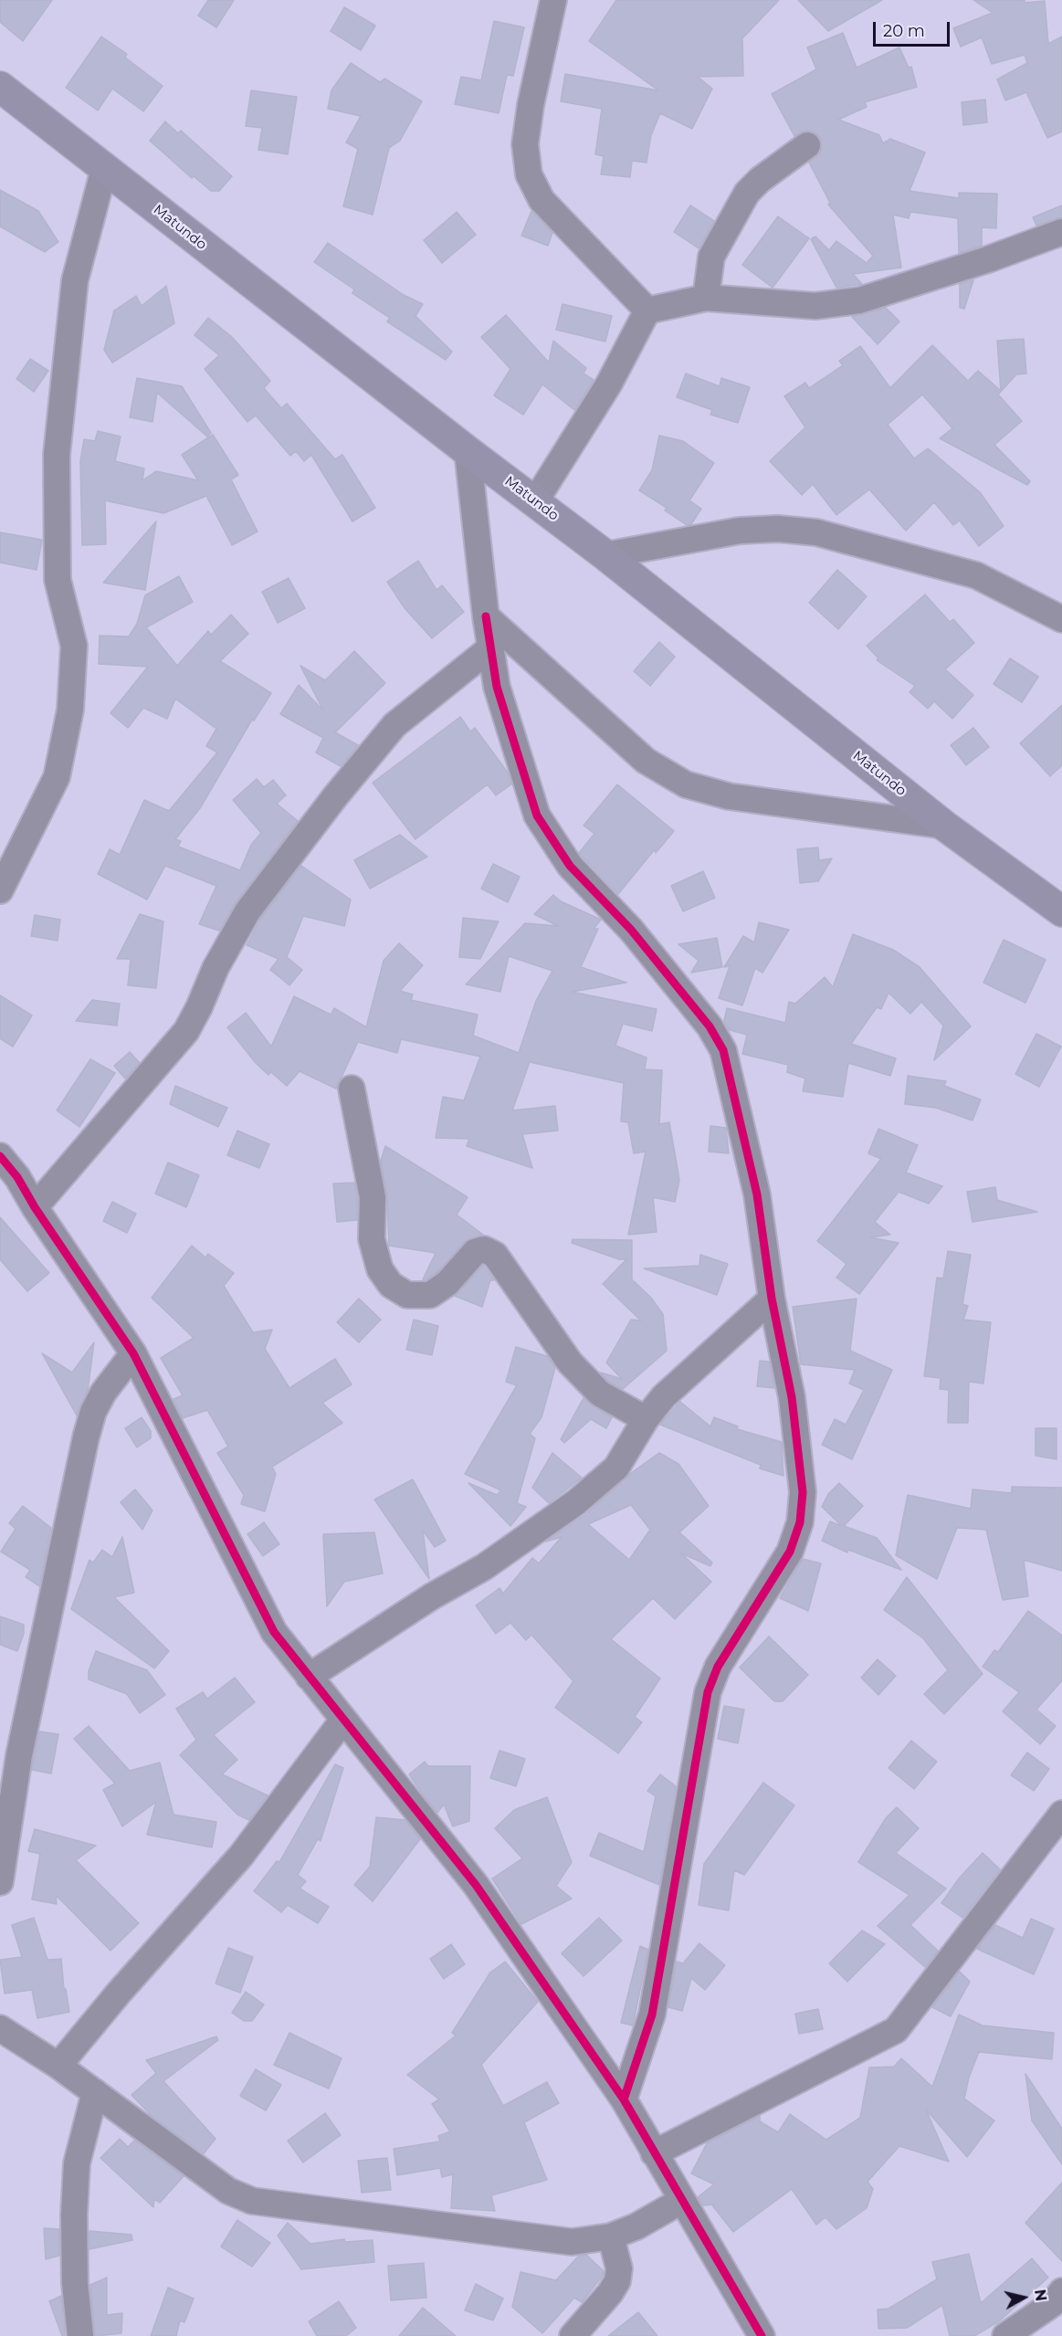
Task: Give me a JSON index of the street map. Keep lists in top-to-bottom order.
{
  "streets": {
    "main road": ["Matundo"]
  },
  "scale_bar": "20 m",
  "north": "right"
}
